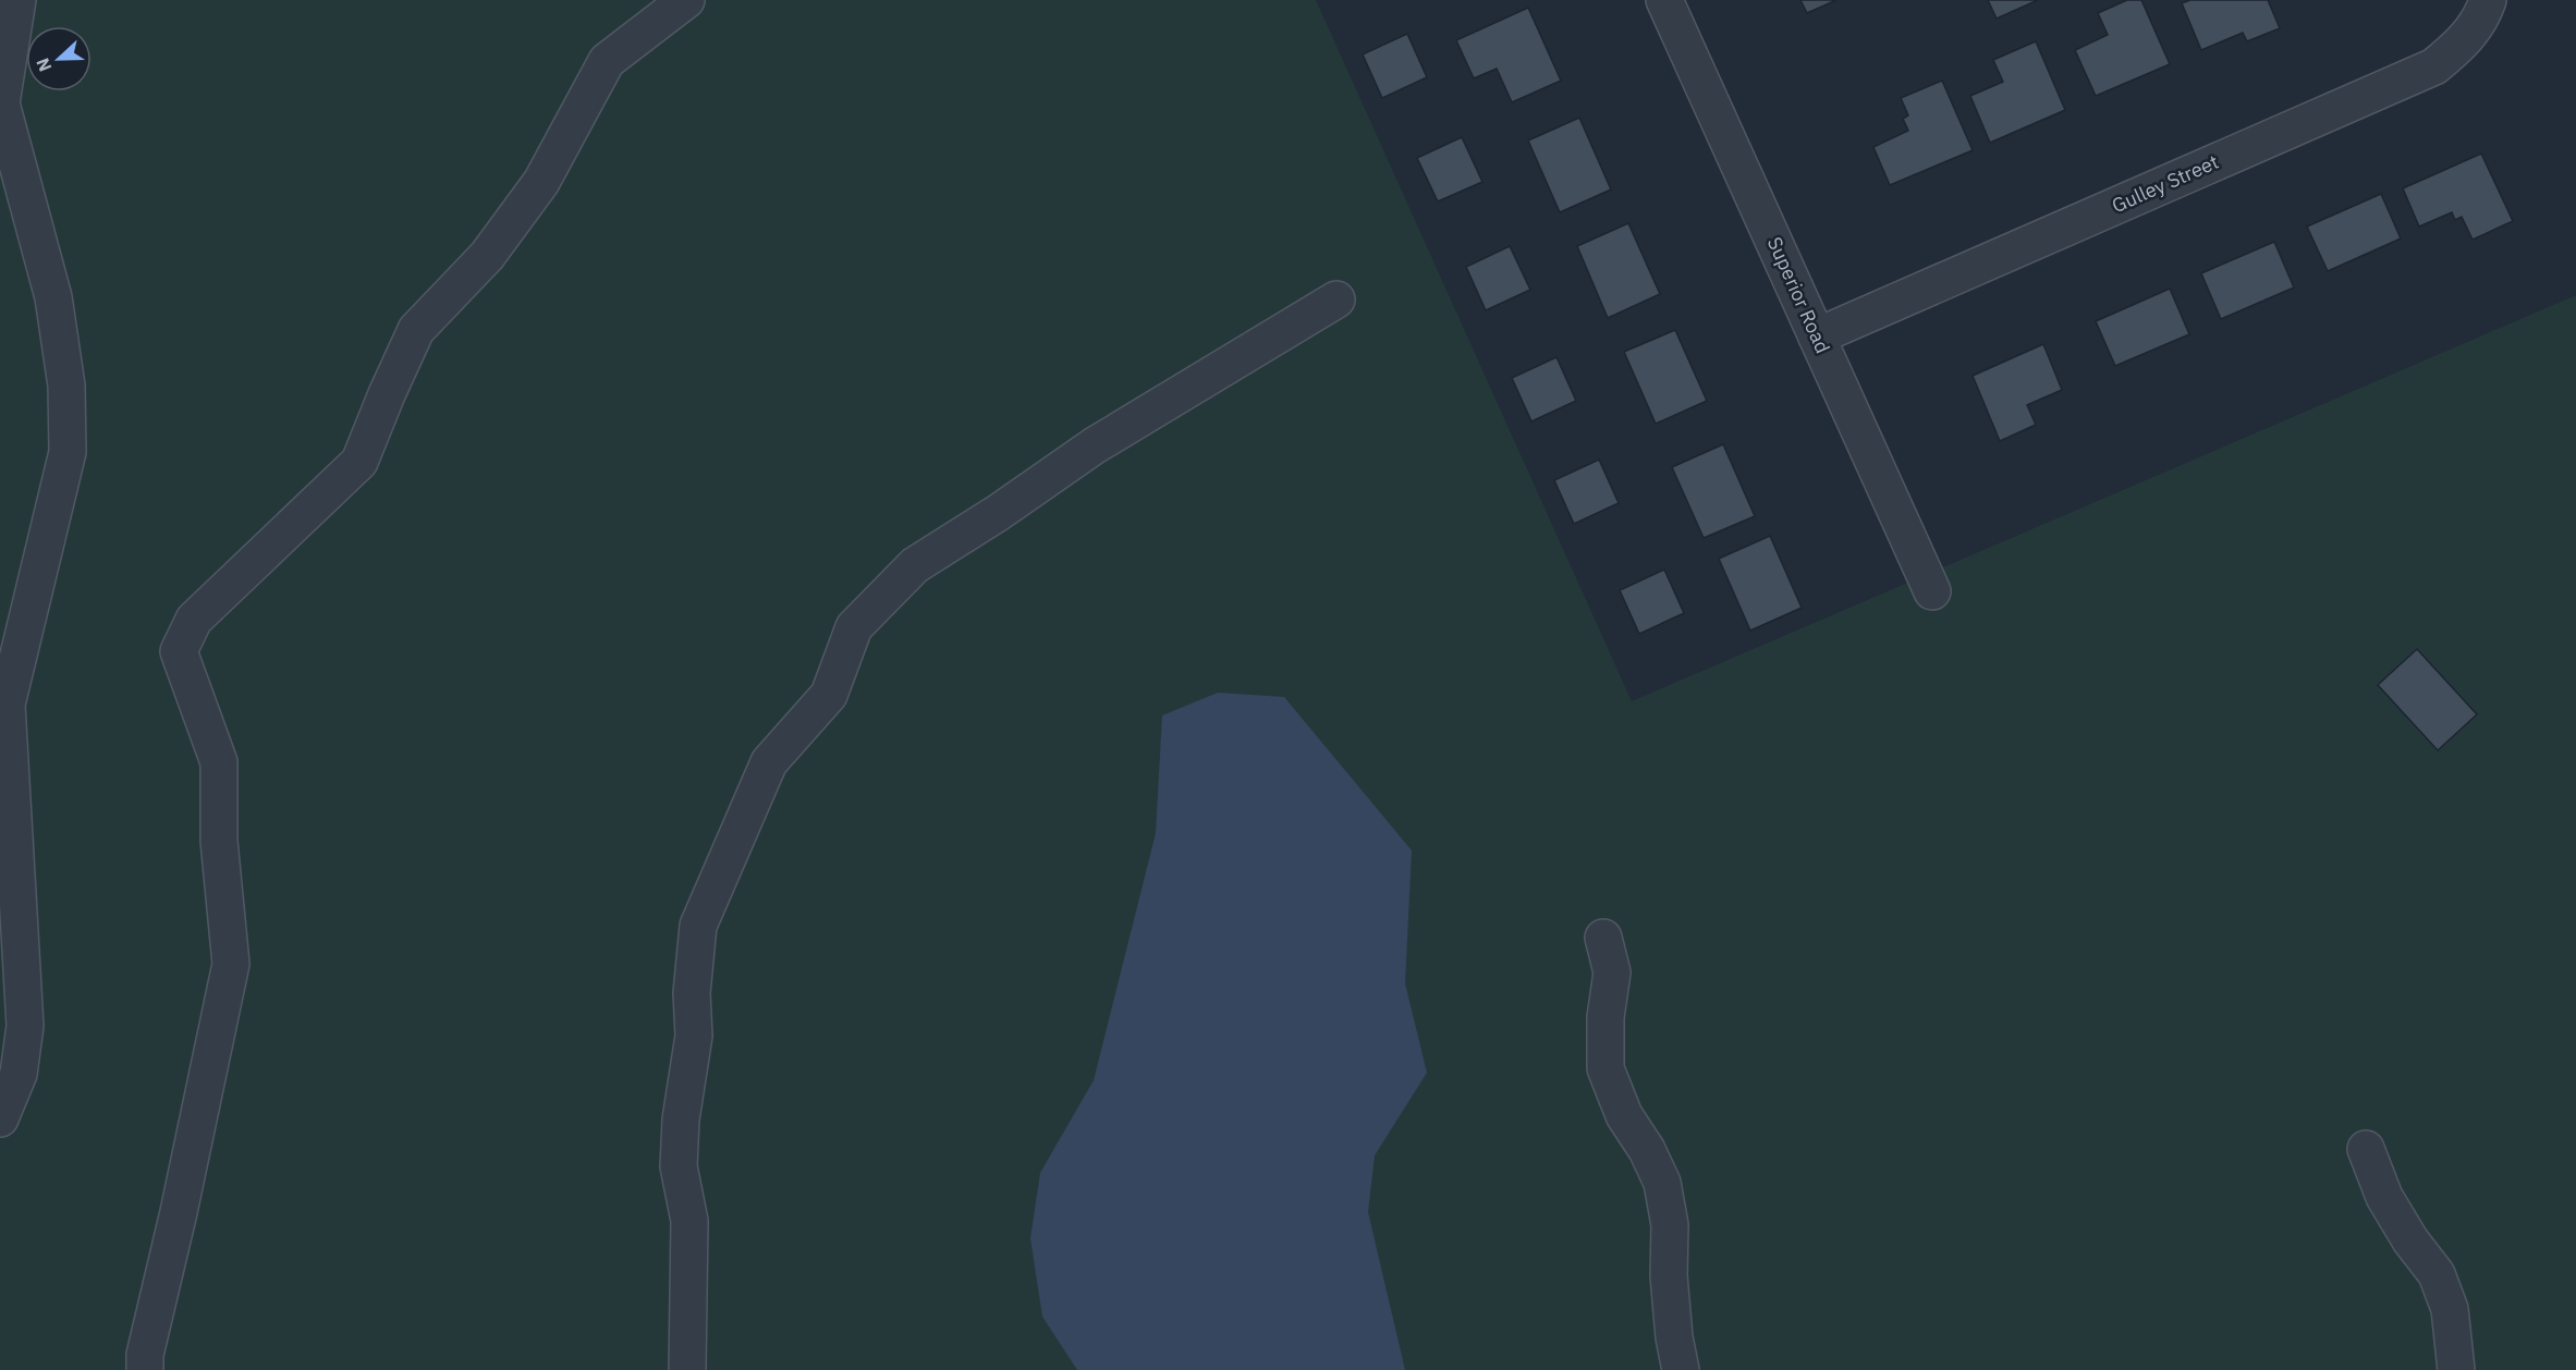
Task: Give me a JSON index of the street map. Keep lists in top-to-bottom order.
{
  "streets": {
    "street": ["Gulley Street", "Superior Road"]
  },
  "crossings": [
    ["Gulley Street", "Superior Road"]
  ],
  "north": "left"
}
